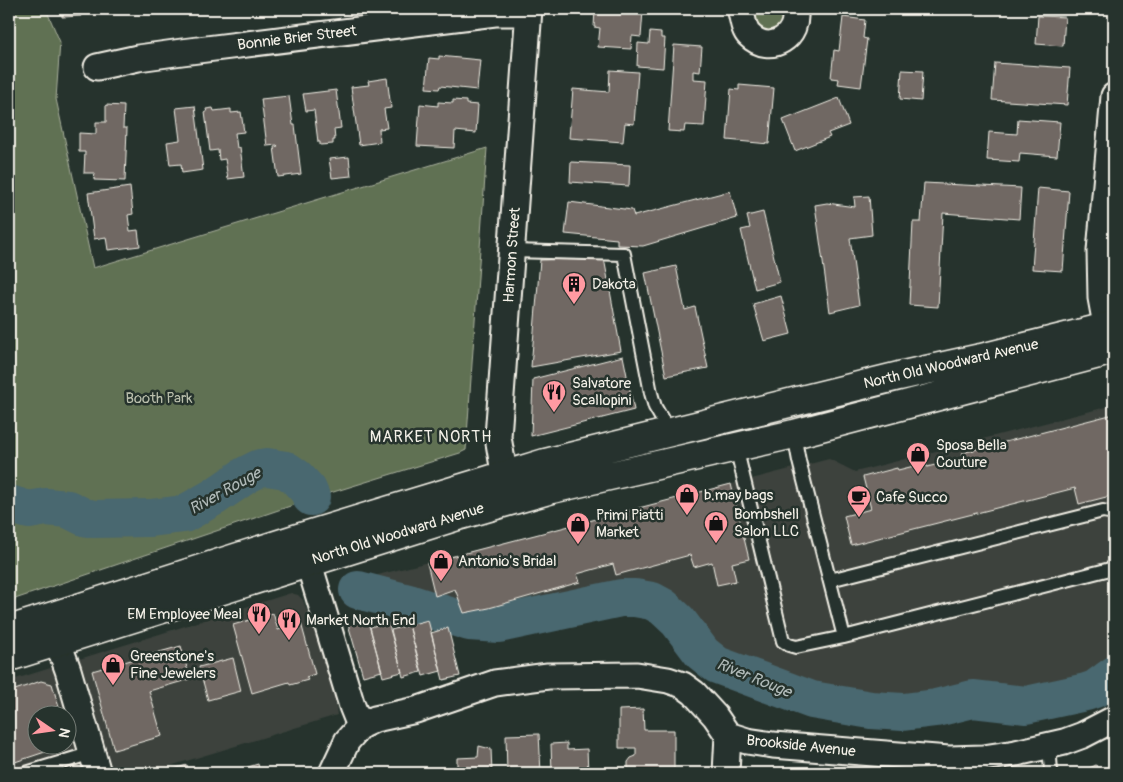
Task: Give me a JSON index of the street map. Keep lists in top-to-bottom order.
{
  "streets": {
    "street": [
      "Bonnie Brier Street",
      "Harmon Street",
      "North Old Woodward Avenue",
      "Brookside Avenue"
    ]
  },
  "crossings": [
    ["Bonnie Brier Street", "Harmon Street"],
    ["Harmon Street", "North Old Woodward Avenue"]
  ],
  "districts": ["MARKET NORTH"],
  "water": ["River Rouge"],
  "parks": ["Booth Park"],
  "places": {
    "building": ["Dakota"],
    "restaurant": ["Salvatore Scallopini", "EM Employee Meal", "Market North End"],
    "shop": [
      "Sposa Bella Couture",
      "b.may bags",
      "Bombshell Salon LLC",
      "Primi Piatti Market",
      "Antonio's Bridal",
      "Greenstone's Fine Jewelers"
    ],
    "cafe": ["Cafe Succo"]
  },
  "north": "right"
}
